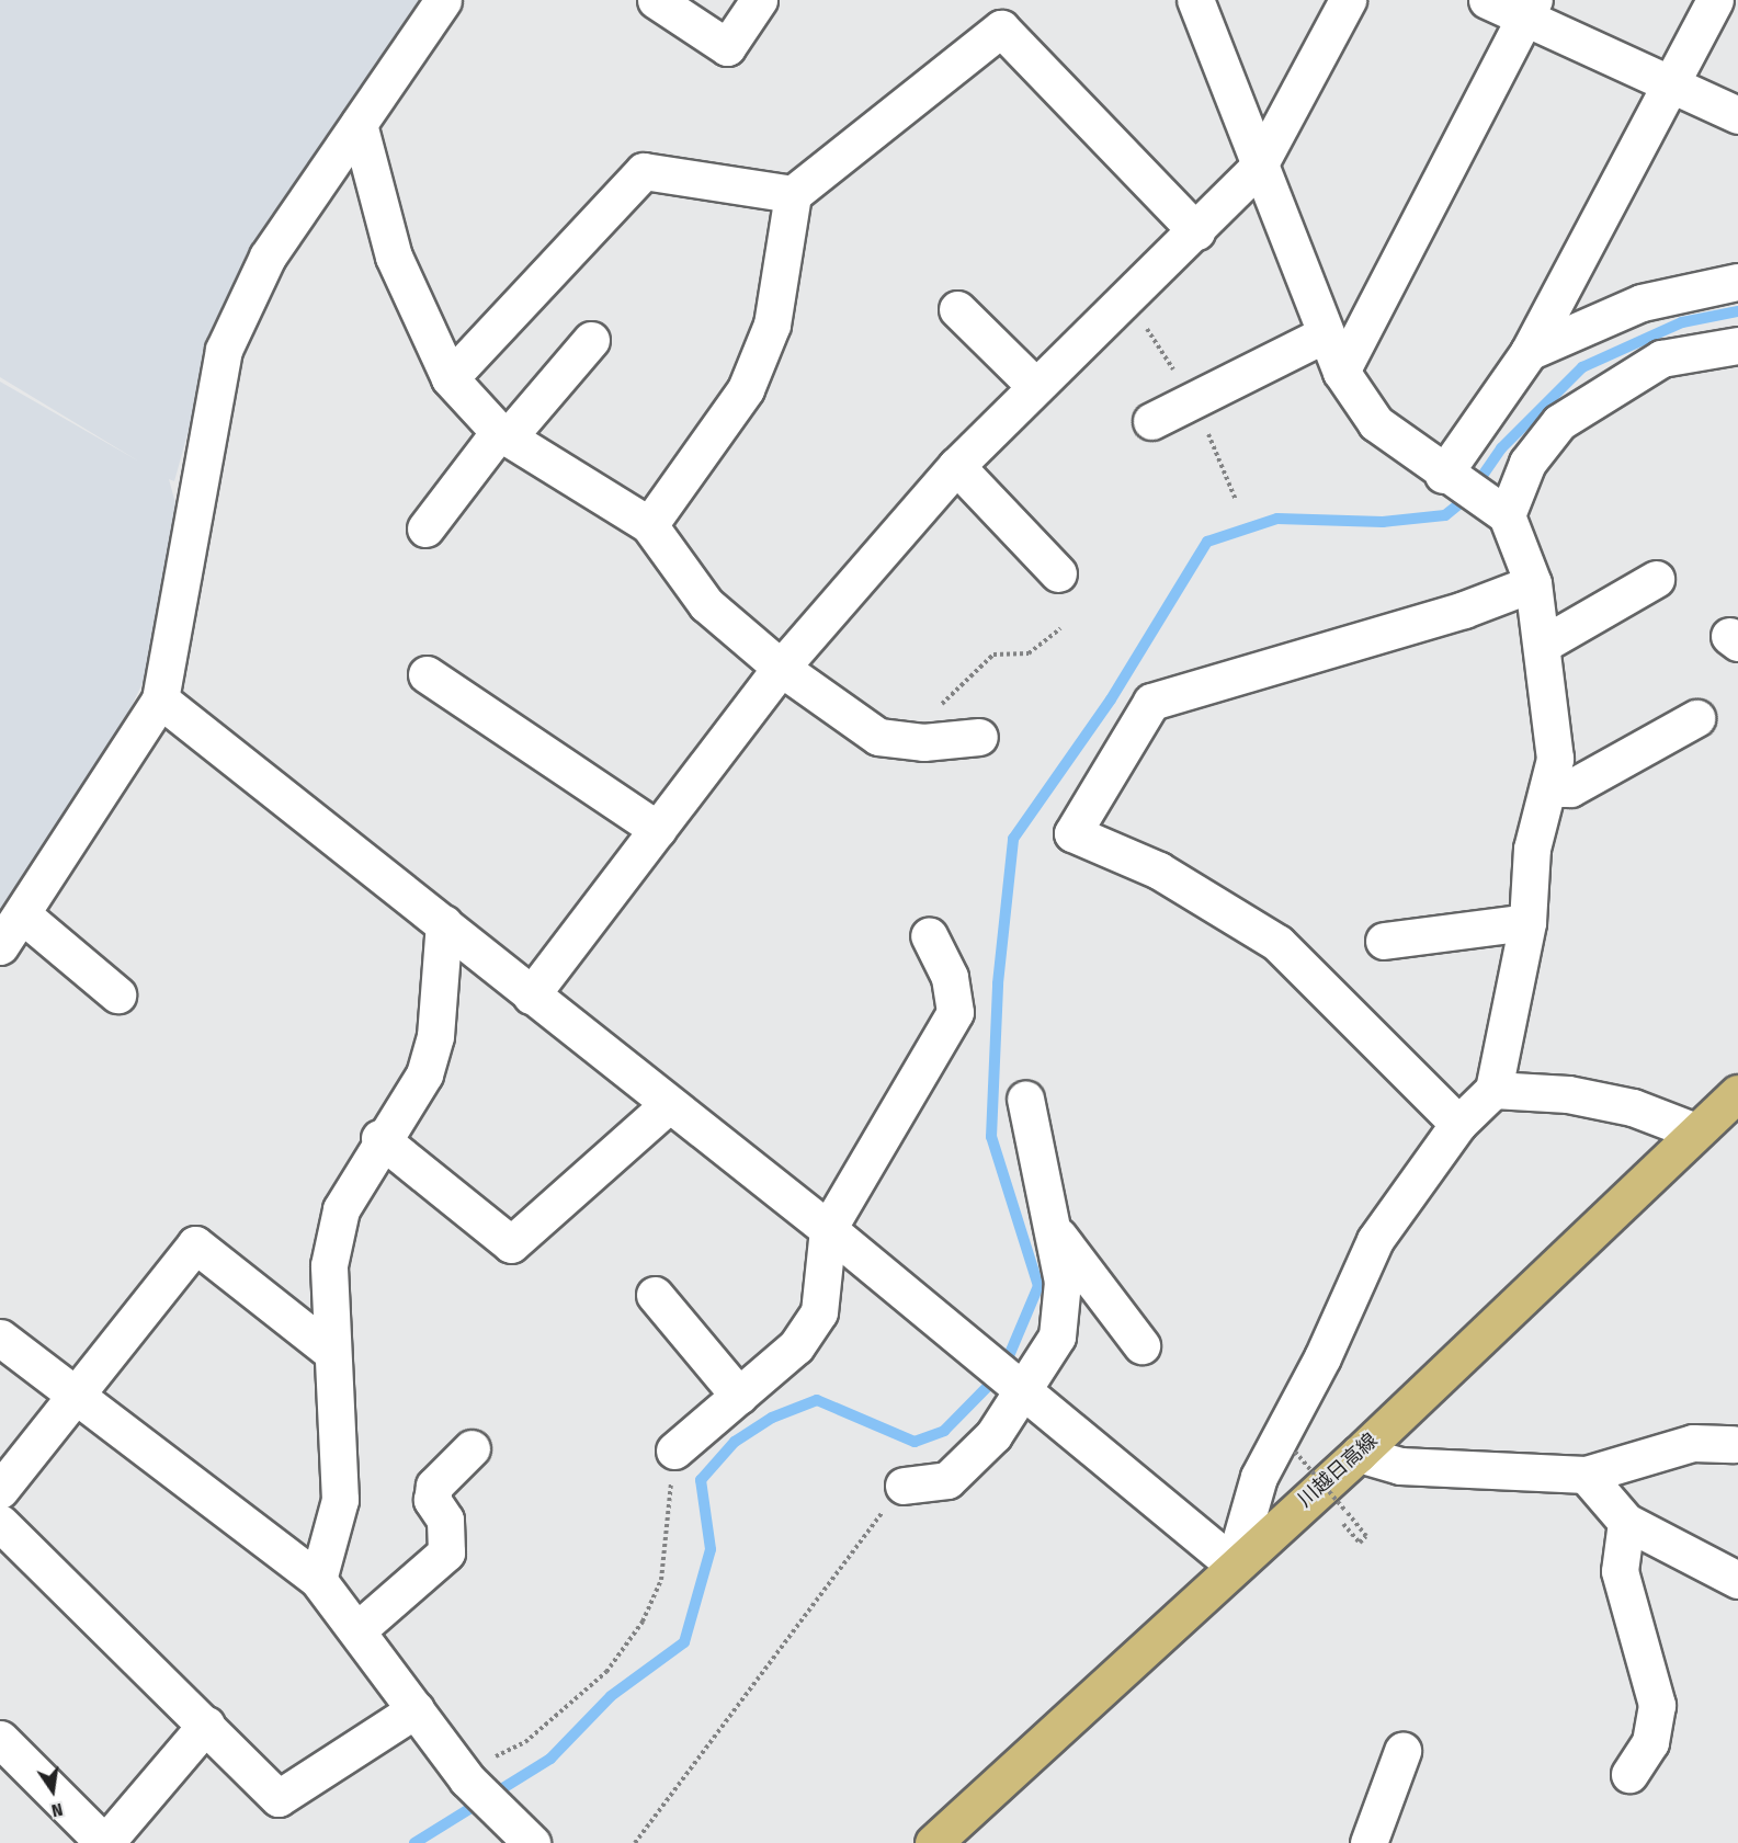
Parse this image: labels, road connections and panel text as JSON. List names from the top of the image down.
{
  "streets": {
    "main road": ["川越日高線"]
  },
  "north": "bottom"
}
